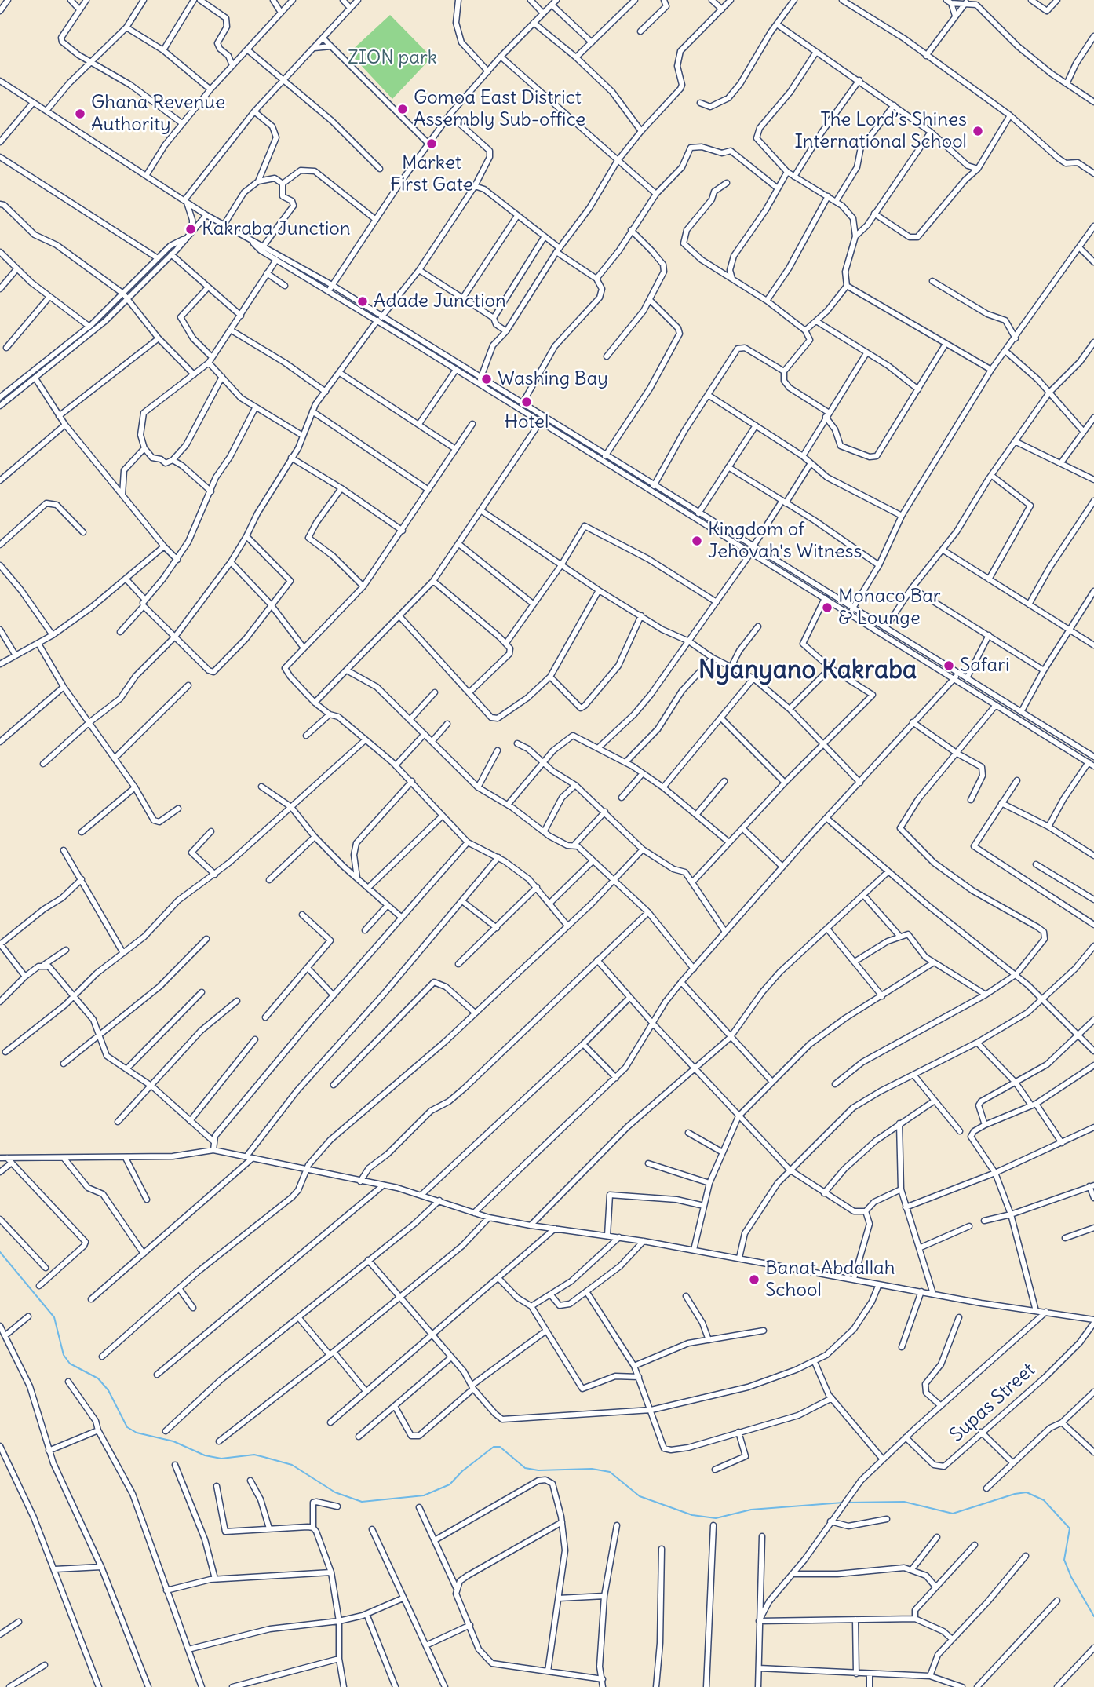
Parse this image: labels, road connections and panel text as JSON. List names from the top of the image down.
{
  "streets": {
    "street": ["Supas Street"]
  },
  "districts": ["Nyanyano Kakraba"],
  "parks": ["ZION park"],
  "places": [
    "Gomoa East District Assembly Sub-office",
    "Ghana Revenue Authority",
    "The Lord’s Shines International School",
    "Market First Gate",
    "Kakraba Junction",
    "Adade Junction",
    "Washing Bay",
    "Hotel",
    "Kingdom of Jehovah's Witness",
    "Monaco Bar & Lounge",
    "Safari",
    "Banat Abdallah School"
  ]
}
